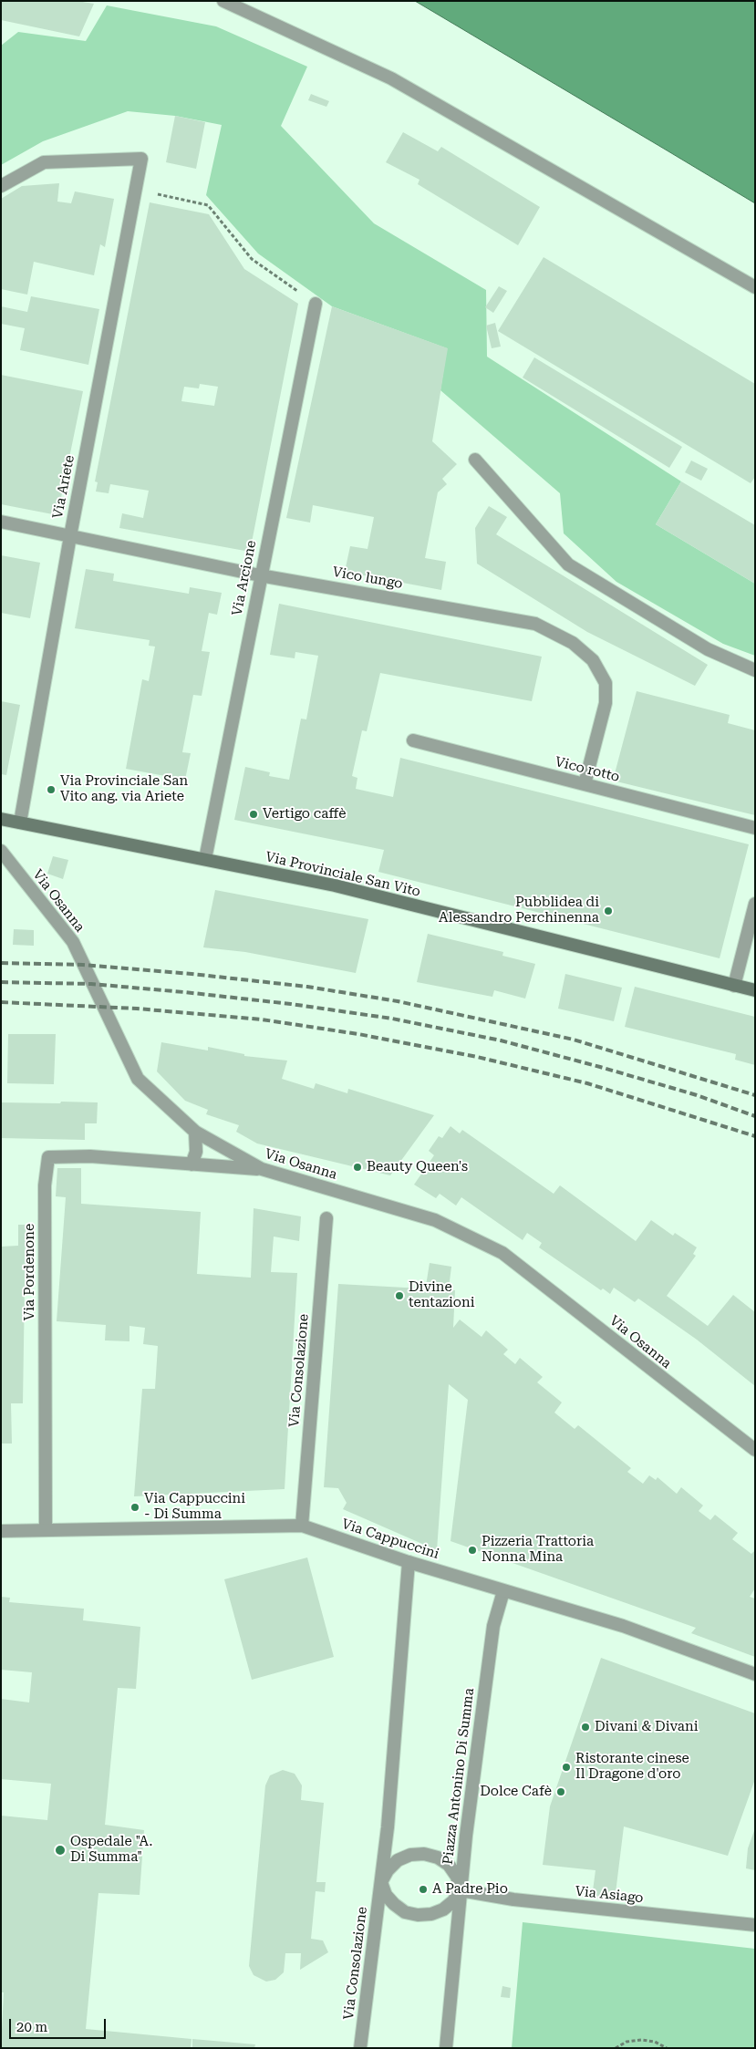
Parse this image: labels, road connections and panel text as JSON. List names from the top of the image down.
{
  "streets": {
    "main road": ["Via Provinciale San Vito"],
    "street": [
      "Via Ariete",
      "Via Arcione",
      "Vico lungo",
      "Vico rotto",
      "Via Osanna",
      "Via Pordenone",
      "Via Consolazione",
      "Via Cappuccini",
      "Piazza Antonino Di Summa",
      "Via Asiago"
    ]
  },
  "crossings": [
    ["Via Ariete", "Vico lungo"],
    ["Via Ariete", "Via Provinciale San Vito"],
    ["Via Arcione", "Vico lungo"],
    ["Via Arcione", "Via Provinciale San Vito"],
    ["Vico lungo", "Vico rotto"],
    ["Via Osanna", "Via Pordenone"],
    ["Via Pordenone", "Via Cappuccini"],
    ["Via Consolazione", "Via Cappuccini"],
    ["Via Consolazione", "Piazza Antonino Di Summa"],
    ["Via Consolazione", "Via Asiago"],
    ["Via Cappuccini", "Piazza Antonino Di Summa"],
    ["Piazza Antonino Di Summa", "Via Asiago"]
  ],
  "places": [
    "Via Provinciale San Vito ang. via Ariete",
    "Vertigo caffè",
    "Pubblidea di Alessandro Perchinenna",
    "Beauty Queen's",
    "Divine tentazioni",
    "Via Cappuccini - Di Summa",
    "Pizzeria Trattoria Nonna Mina",
    "Divani & Divani",
    "Ristorante cinese Il Dragone d'oro",
    "Dolce Cafè",
    "Ospedale \"A. Di Summa\"",
    "A Padre Pio"
  ],
  "scale_bar": "20 m"
}
